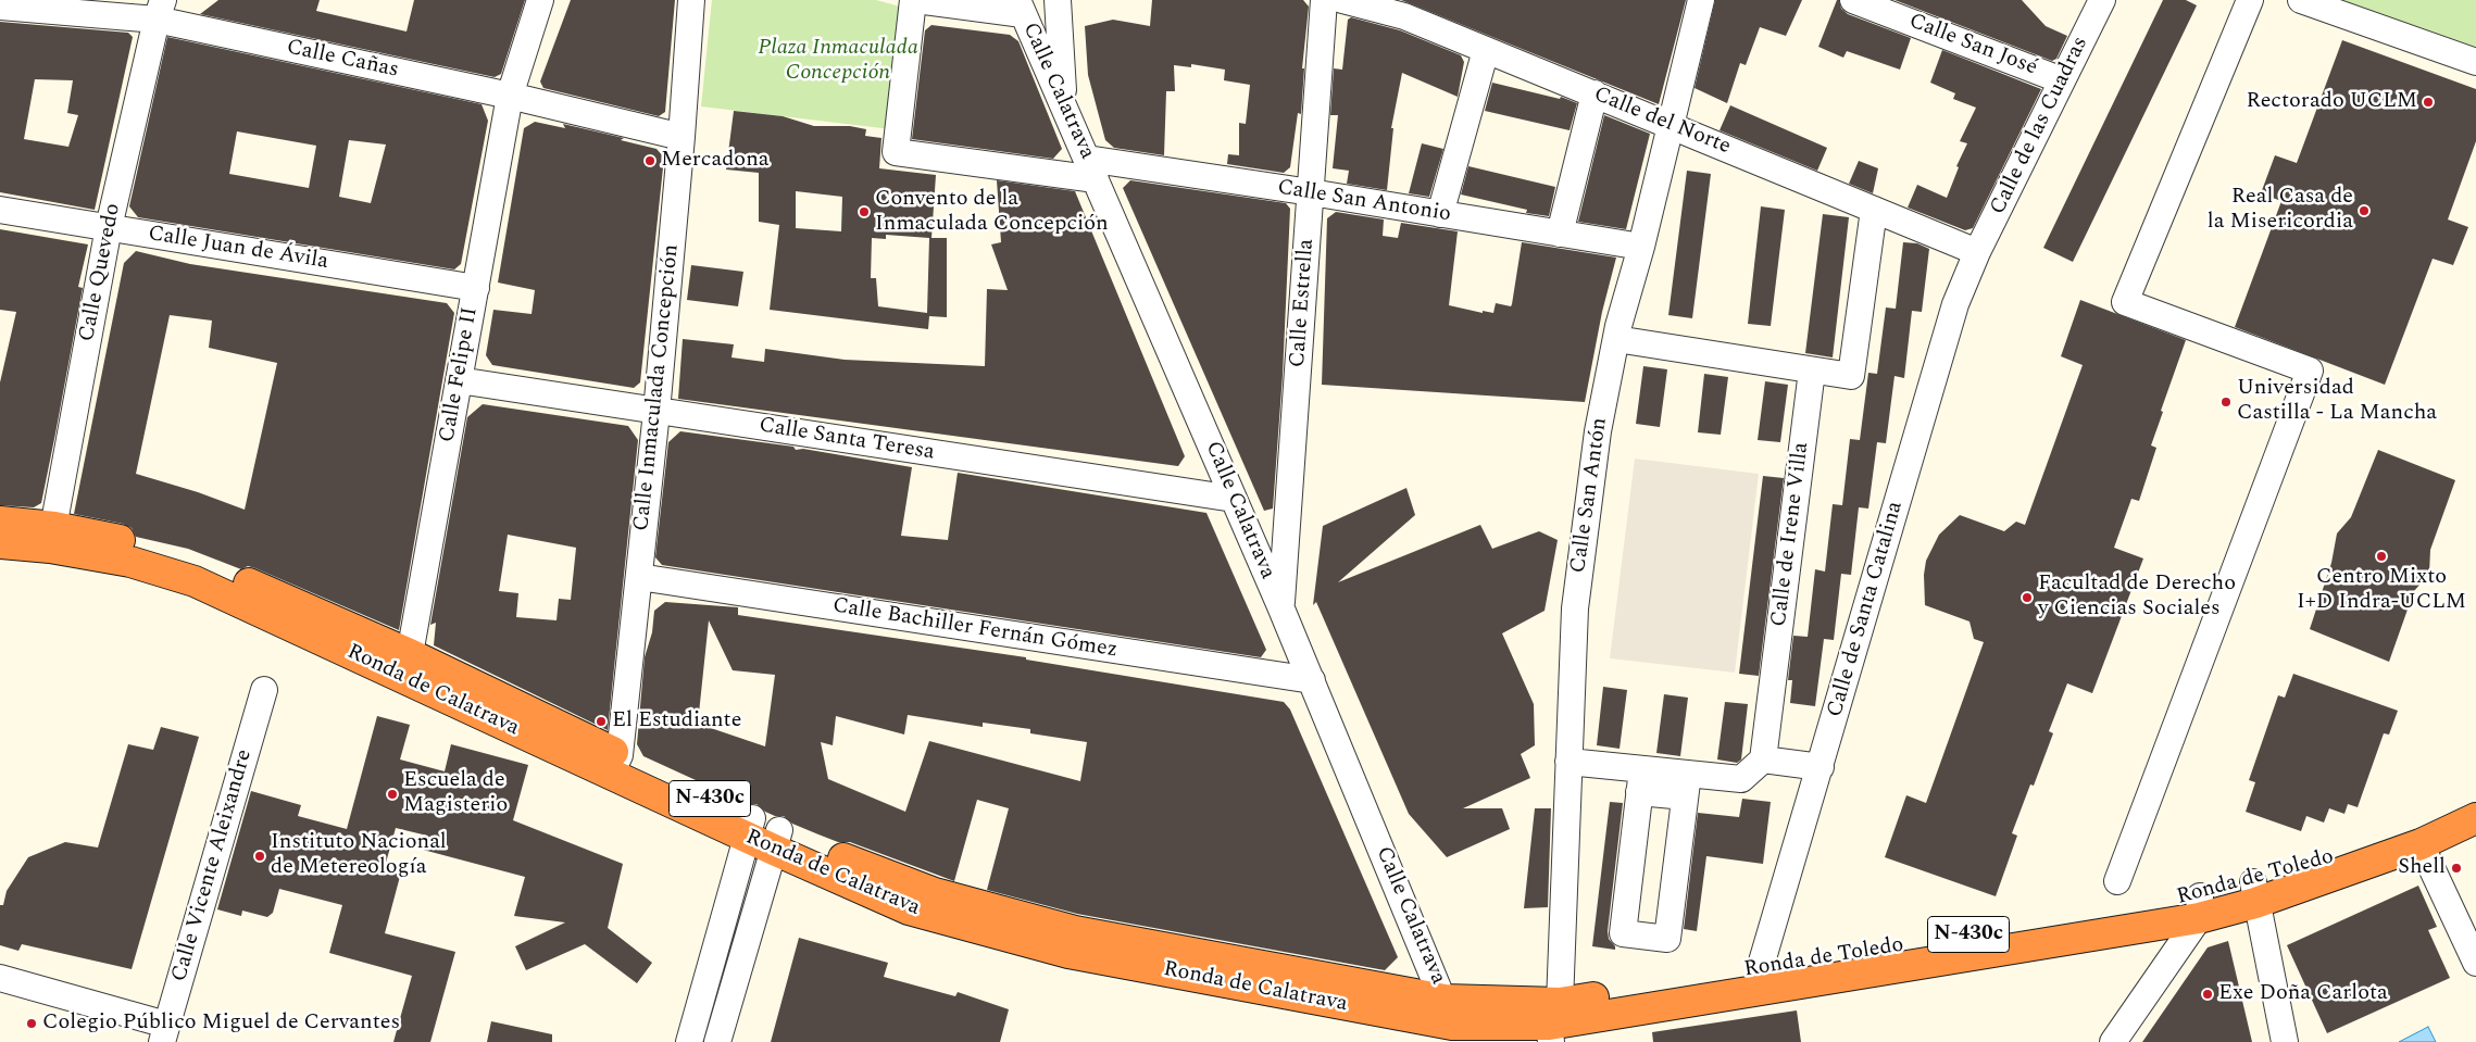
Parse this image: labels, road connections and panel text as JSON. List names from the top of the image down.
{
  "streets": {
    "highway": ["Ronda de Calatrava", "N-430c", "Ronda de Toledo"],
    "street": [
      "Calle San José",
      "Calle Cañas",
      "Calle Calatrava",
      "Calle del Norte",
      "Calle de las Cuadras",
      "Calle San Antonio",
      "Calle Juan de Ávila",
      "Calle Quevedo",
      "Calle Estrella",
      "Calle Felipe II",
      "Calle Inmaculada Concepción",
      "Calle Santa Teresa",
      "Calle San Antón",
      "Calle de Irene Villa",
      "Calle de Santa Catalina",
      "Calle Bachiller Fernán Gómez",
      "Calle Vicente Aleixandre"
    ]
  },
  "crossings": [
    ["Calle San José", "Calle de las Cuadras"],
    ["Calle Cañas", "Calle Quevedo"],
    ["Calle Cañas", "Calle Felipe II"],
    ["Calle Cañas", "Calle Inmaculada Concepción"],
    ["Calle Calatrava", "Calle San Antonio"],
    ["Calle Calatrava", "Calle Estrella"],
    ["Calle Calatrava", "Calle Santa Teresa"],
    ["Calle Calatrava", "Calle Bachiller Fernán Gómez"],
    ["Calle Calatrava", "Ronda de Calatrava"],
    ["Calle Calatrava", "Ronda de Toledo"],
    ["Calle del Norte", "Calle de las Cuadras"],
    ["Calle del Norte", "Calle San Antón"],
    ["Calle del Norte", "Calle de Santa Catalina"],
    ["Calle de las Cuadras", "Calle de Santa Catalina"],
    ["Calle San Antonio", "Calle Estrella"],
    ["Calle San Antonio", "Calle San Antón"],
    ["Calle Juan de Ávila", "Calle Quevedo"],
    ["Calle Juan de Ávila", "Calle Felipe II"],
    ["Calle Quevedo", "Ronda de Calatrava"],
    ["Calle Felipe II", "Calle Santa Teresa"],
    ["Calle Felipe II", "Ronda de Calatrava"],
    ["Calle Inmaculada Concepción", "Calle Santa Teresa"],
    ["Calle Inmaculada Concepción", "Calle Bachiller Fernán Gómez"],
    ["Calle Inmaculada Concepción", "Ronda de Calatrava"],
    ["Calle San Antón", "Ronda de Toledo"],
    ["Calle de Santa Catalina", "Ronda de Toledo"],
    ["Ronda de Calatrava", "Ronda de Toledo"]
  ],
  "parks": ["Plaza Inmaculada Concepción"],
  "places": [
    "Rectorado UCLM",
    "Mercadona",
    "Real Casa de la Misericordia",
    "Convento de la Inmaculada Concepción",
    "Universidad Castilla - La Mancha",
    "Centro Mixto I+D Indra-UCLM",
    "Facultad de Derecho y Ciencias Sociales",
    "El Estudiante",
    "Escuela de Magisterio",
    "Instituto Nacional de Metereología",
    "Shell",
    "Exe Doña Carlota",
    "Colegio Público Miguel de Cervantes"
  ]
}
